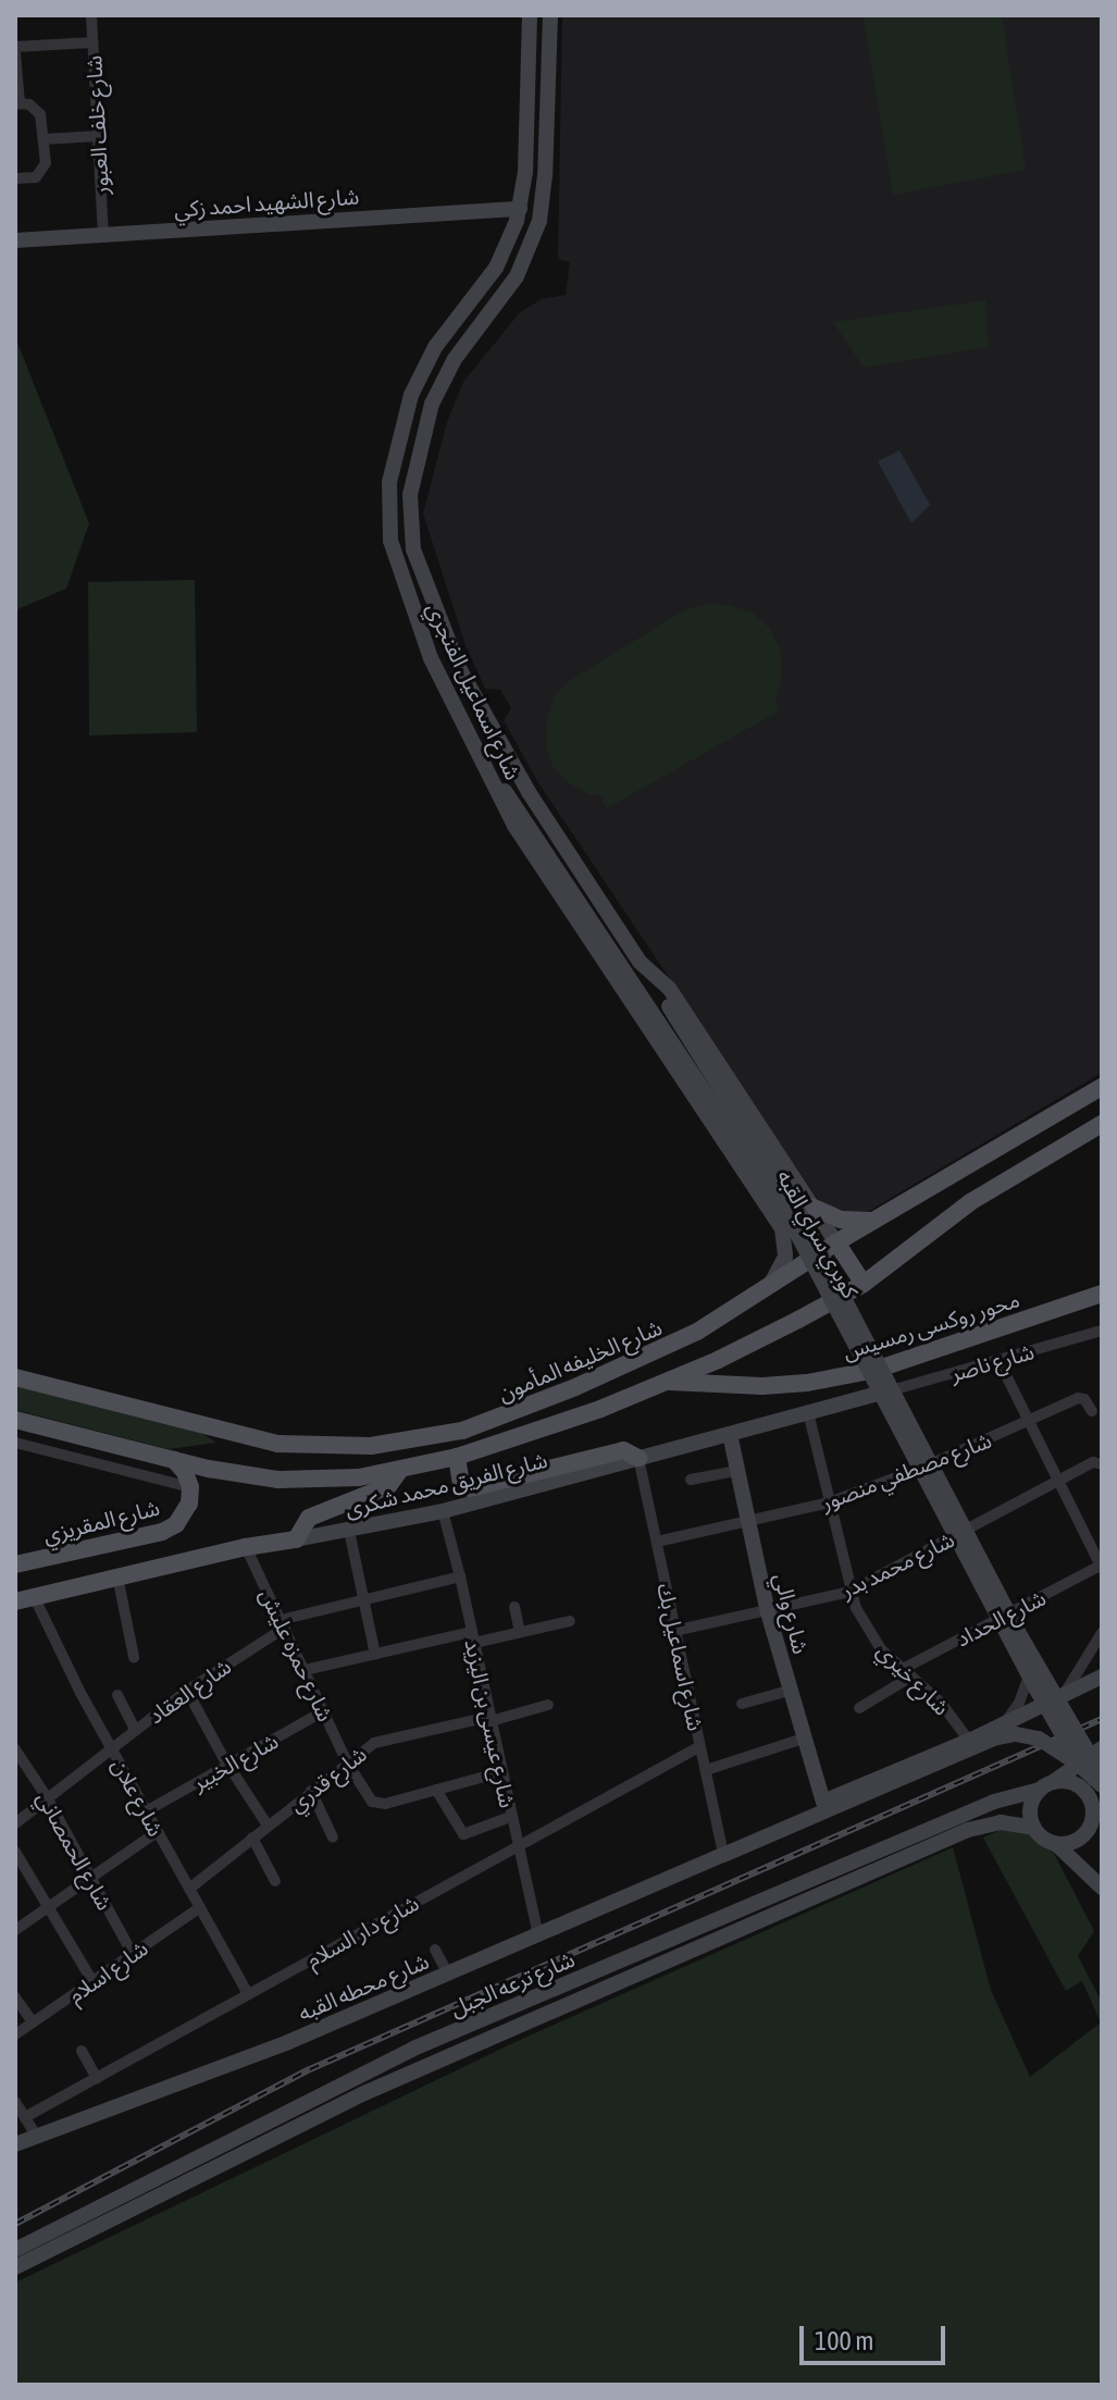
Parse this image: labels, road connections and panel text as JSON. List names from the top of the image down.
{
  "streets": {
    "main road": [
      "شارع الشهيد احمد زكي",
      "شارع اسماعيل الفنجري",
      "كوبري سراي القبه",
      "محور روكسى رمسيس",
      "شارع الخليفه المأمون",
      "شارع الفريق محمد شكرى",
      "شارع المقريزي",
      "شارع والي",
      "شارع ترعه الجبل",
      "شارع محطه القبه"
    ],
    "street": [
      "شارع خلف العبور",
      "شارع ناصر",
      "شارع مصطفي منصور",
      "شارع محمد بدر",
      "شارع الحداد",
      "شارع حمزه عليش",
      "شارع اسماعيل بك",
      "شارع خيري",
      "شارع العقاد",
      "شارع عيسى بن اليزيد",
      "شارع الخبير",
      "شارع قدري",
      "شارع علان",
      "شارع الحمصاني",
      "شارع دار السلام",
      "شارع اسلام"
    ]
  },
  "crossings": [
    ["شارع خلف العبور", "شارع الشهيد احمد زكي"],
    ["شارع الشهيد احمد زكي", "شارع اسماعيل الفنجري"],
    ["شارع اسماعيل الفنجري", "كوبري سراي القبه"],
    ["شارع اسماعيل الفنجري", "شارع الخليفه المأمون"],
    ["كوبري سراي القبه", "شارع محطه القبه"],
    ["شارع ناصر", "شارع الفريق محمد شكرى"],
    ["شارع مصطفي منصور", "شارع والي"],
    ["شارع مصطفي منصور", "شارع اسماعيل بك"],
    ["شارع مصطفي منصور", "شارع خيري"],
    ["شارع الفريق محمد شكرى", "شارع والي"],
    ["شارع الفريق محمد شكرى", "شارع حمزه عليش"],
    ["شارع الفريق محمد شكرى", "شارع اسماعيل بك"],
    ["شارع الفريق محمد شكرى", "شارع خيري"],
    ["شارع الفريق محمد شكرى", "شارع عيسى بن اليزيد"],
    ["شارع الفريق محمد شكرى", "شارع علان"],
    ["شارع محمد بدر", "شارع والي"],
    ["شارع محمد بدر", "شارع اسماعيل بك"],
    ["شارع محمد بدر", "شارع خيري"],
    ["شارع والي", "شارع خيري"],
    ["شارع الحداد", "شارع خيري"],
    ["شارع حمزه عليش", "شارع العقاد"],
    ["شارع حمزه عليش", "شارع الخبير"],
    ["شارع حمزه عليش", "شارع قدري"],
    ["شارع اسماعيل بك", "شارع دار السلام"],
    ["شارع اسماعيل بك", "شارع محطه القبه"],
    ["شارع العقاد", "شارع عيسى بن اليزيد"],
    ["شارع العقاد", "شارع علان"],
    ["شارع العقاد", "شارع الحمصاني"],
    ["شارع عيسى بن اليزيد", "شارع قدري"],
    ["شارع عيسى بن اليزيد", "شارع دار السلام"],
    ["شارع عيسى بن اليزيد", "شارع محطه القبه"],
    ["شارع الخبير", "شارع علان"],
    ["شارع قدري", "شارع علان"],
    ["شارع علان", "شارع دار السلام"],
    ["شارع علان", "شارع اسلام"],
    ["شارع الحمصاني", "شارع اسلام"]
  ],
  "scale_bar": "100 m"
}
